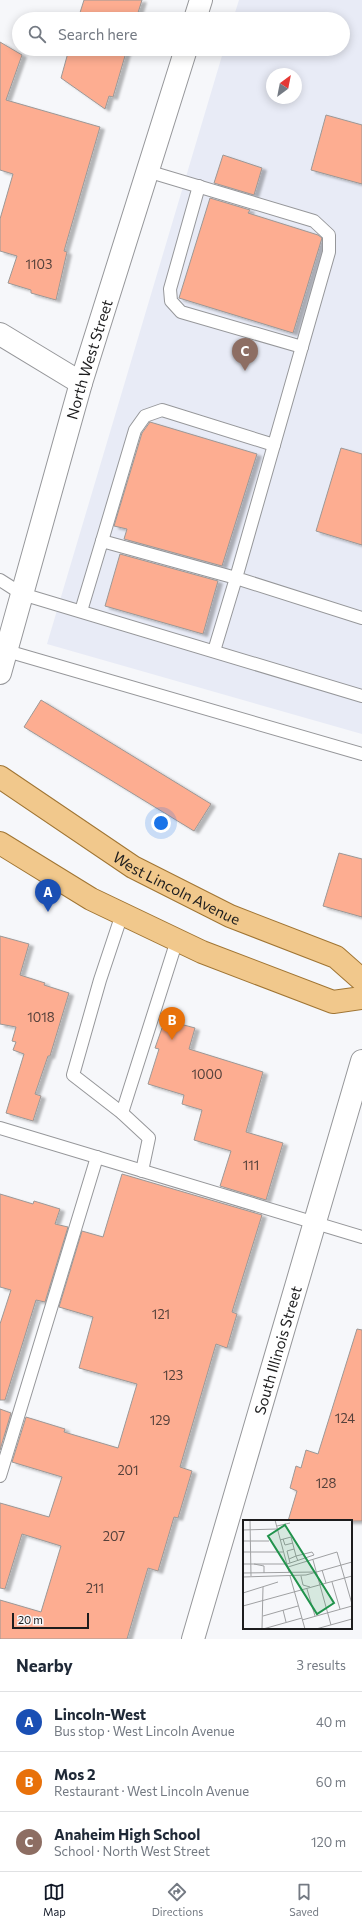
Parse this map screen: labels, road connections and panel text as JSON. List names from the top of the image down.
{
  "streets": {
    "main road": ["West Lincoln Avenue"],
    "street": ["North West Street", "South Illinois Street"]
  },
  "house_numbers": [
    "1103",
    "1018",
    "1000",
    "111",
    "121",
    "123",
    "124",
    "129",
    "201",
    "128",
    "207",
    "211"
  ],
  "scale_bar": "20 m",
  "north": "top right",
  "page": {
    "search": "Search here",
    "pins": ["C", "A", "B"],
    "scale": "20 m",
    "heading": ["Nearby", "3 results"],
    "list": [
      {
        "mark": "A",
        "name": "Lincoln-West",
        "note": "Bus stop · West Lincoln Avenue",
        "value": "40 m"
      },
      {
        "mark": "B",
        "name": "Mos 2",
        "note": "Restaurant · West Lincoln Avenue",
        "value": "60 m"
      },
      {
        "mark": "C",
        "name": "Anaheim High School",
        "note": "School · North West Street",
        "value": "120 m"
      }
    ],
    "nav": ["Map", "Directions", "Saved"]
  }
}
